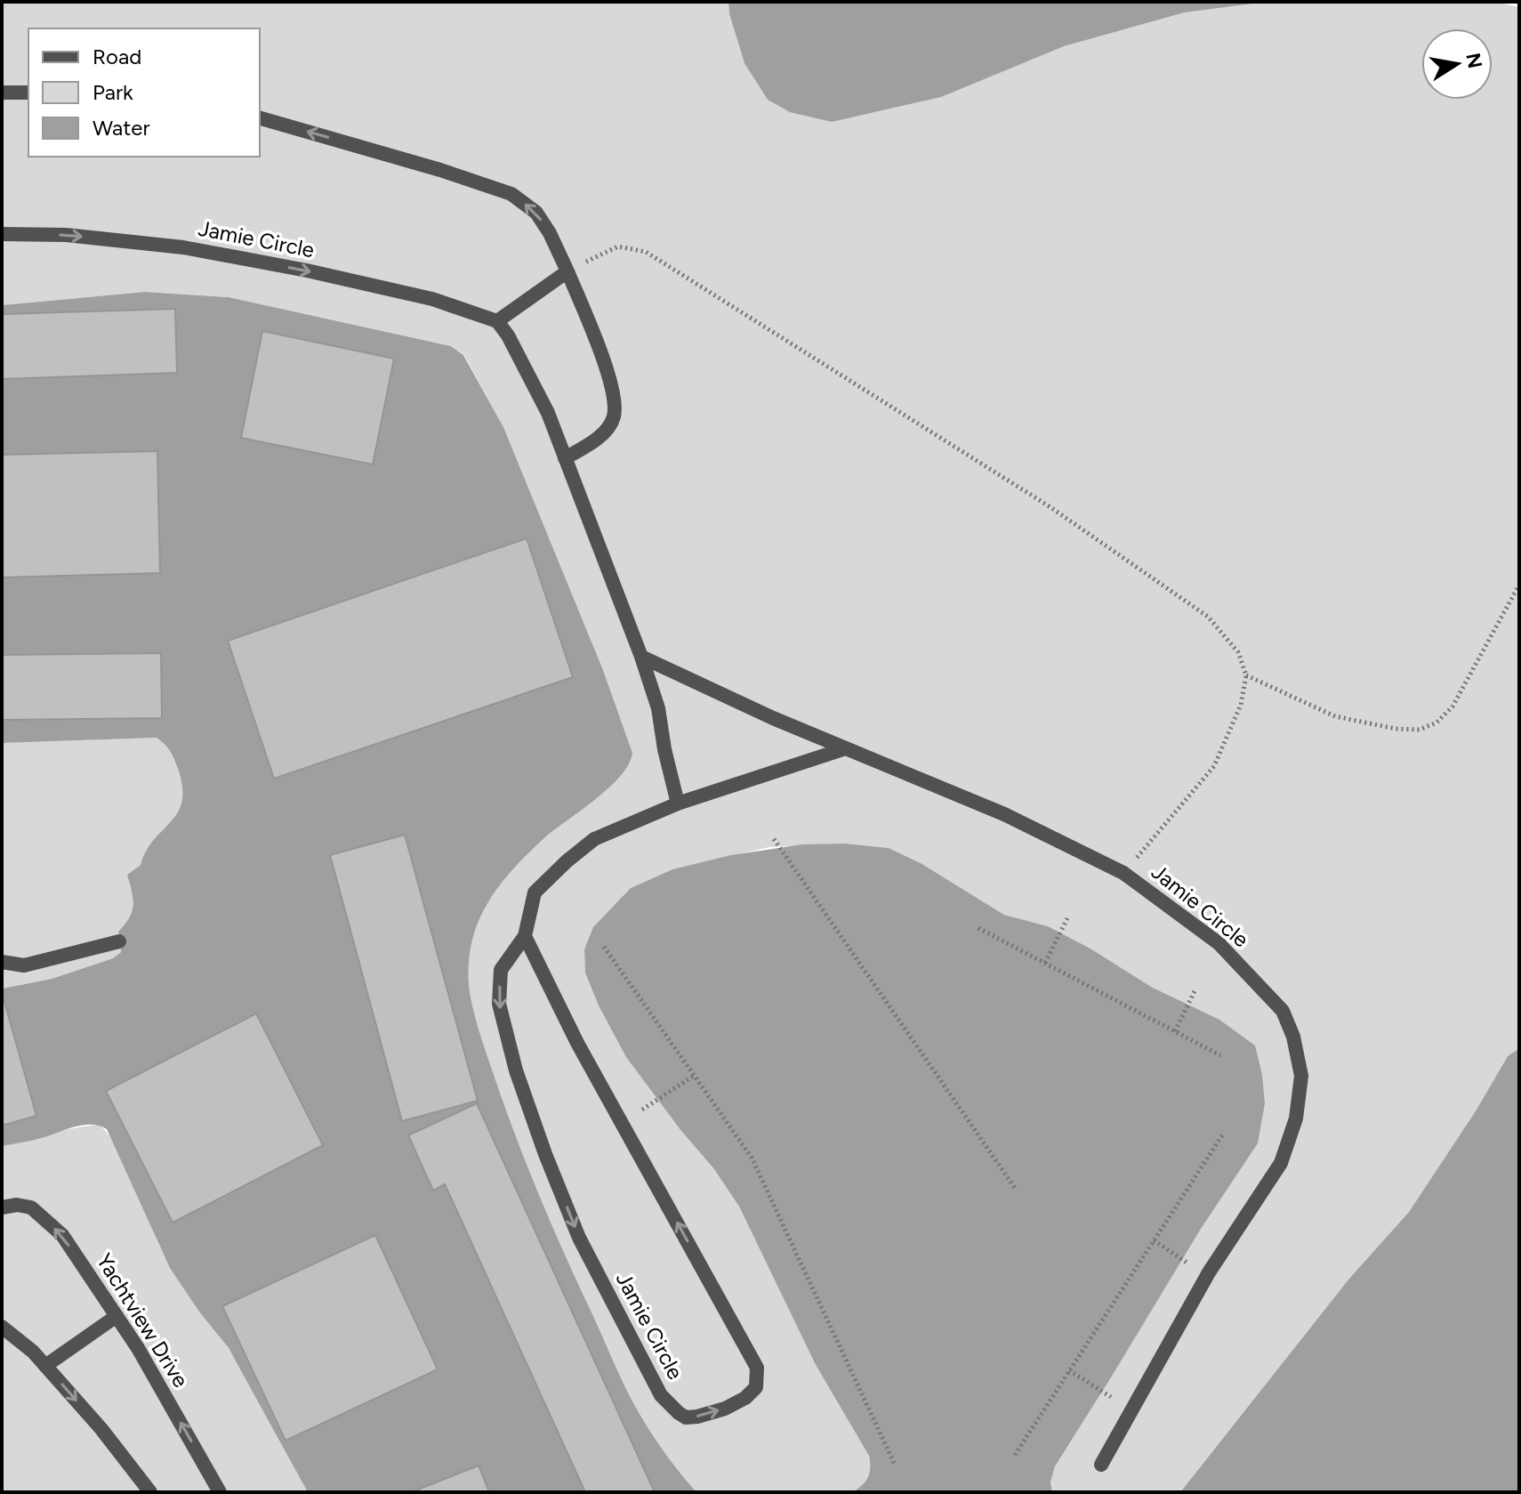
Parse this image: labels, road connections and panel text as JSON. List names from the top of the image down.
{
  "streets": {
    "street": ["Jamie Circle", "Yachtview Drive"]
  },
  "legend": ["Road", "Park", "Water"],
  "north": "right"
}
